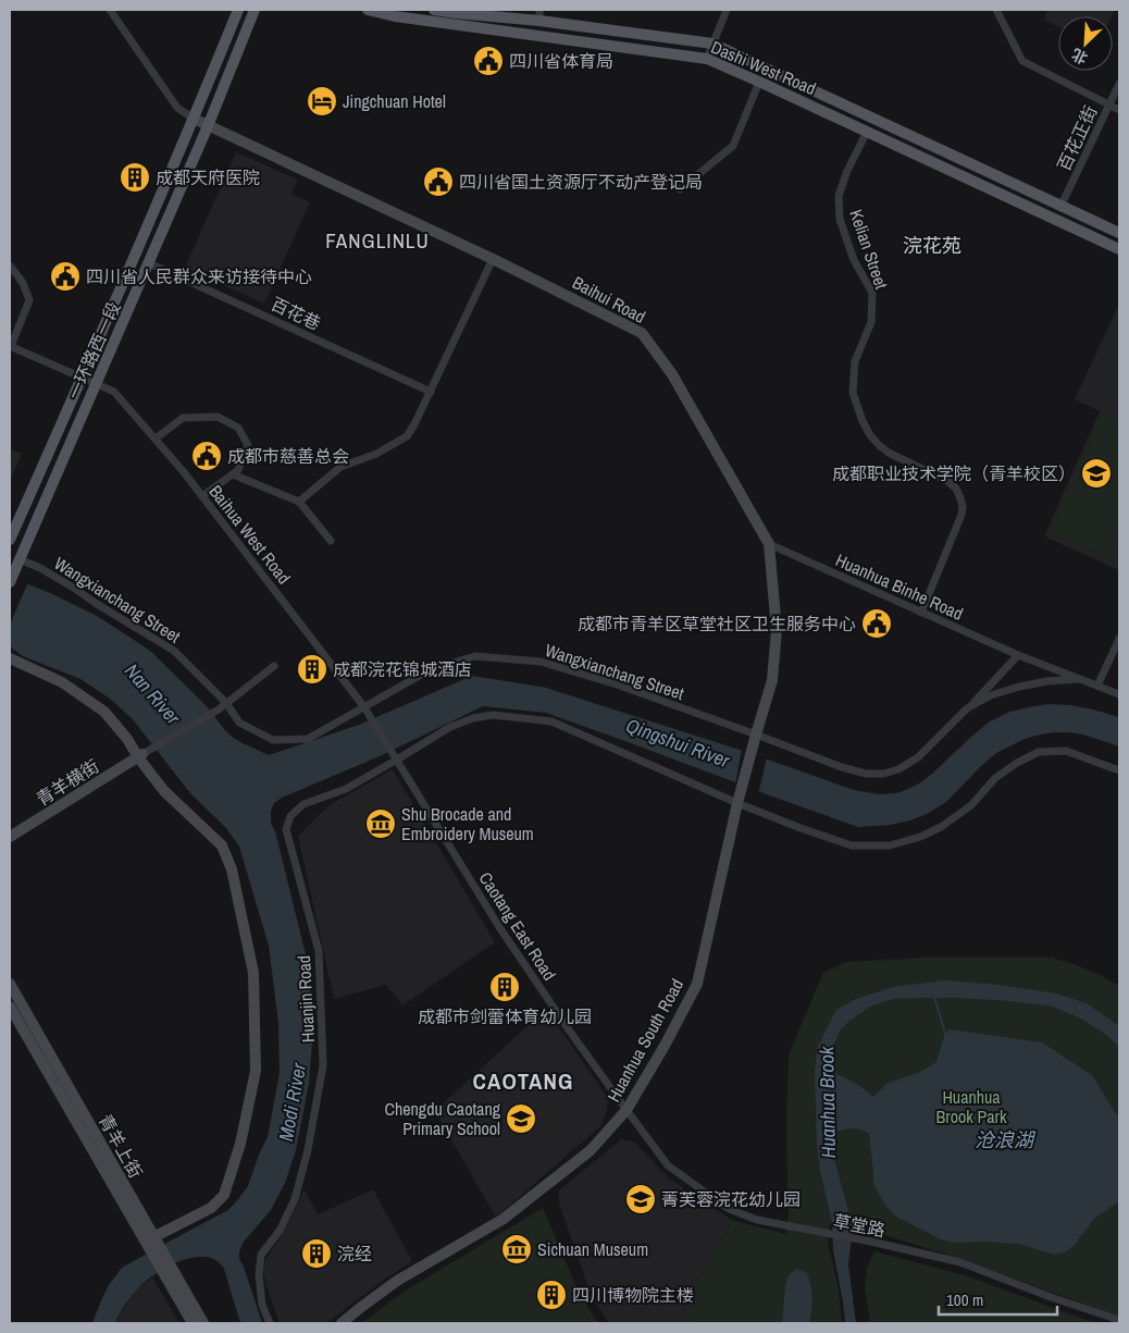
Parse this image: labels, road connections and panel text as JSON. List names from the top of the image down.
{
  "streets": {
    "main road": ["Dashi West Road", "一环路西一段"],
    "street": [
      "百花正街",
      "Kelian Street",
      "Baihui Road",
      "百花巷",
      "Baihua West Road",
      "Huanhua Binhe Road",
      "Wangxianchang Street",
      "青羊横街",
      "Caotang East Road",
      "Huanjin Road",
      "Huanhua South Road",
      "青羊上街",
      "草堂路"
    ]
  },
  "crossings": [
    ["Dashi West Road", "百花正街"],
    ["Dashi West Road", "Kelian Street"],
    ["Kelian Street", "Huanhua Binhe Road"],
    ["Baihui Road", "一环路西一段"],
    ["Baihui Road", "Huanhua Binhe Road"],
    ["Baihui Road", "Wangxianchang Street"],
    ["Baihui Road", "Huanhua South Road"],
    ["百花巷", "一环路西一段"],
    ["一环路西一段", "Baihua West Road"],
    ["一环路西一段", "Wangxianchang Street"],
    ["Baihua West Road", "Wangxianchang Street"],
    ["Baihua West Road", "Caotang East Road"],
    ["Huanhua Binhe Road", "Wangxianchang Street"],
    ["Huanhua Binhe Road", "Huanhua South Road"],
    ["Wangxianchang Street", "Huanhua South Road"],
    ["Caotang East Road", "Huanjin Road"],
    ["Caotang East Road", "Huanhua South Road"],
    ["Caotang East Road", "草堂路"],
    ["Huanjin Road", "Huanhua South Road"],
    ["Huanhua South Road", "草堂路"]
  ],
  "districts": ["FANGLINLU", "浣花苑", "CAOTANG"],
  "water": [
    "Nan River",
    "Qingshui River",
    "Modi River",
    "Huanhua Brook",
    "沧浪湖"
  ],
  "parks": ["Huanhua Brook Park"],
  "places": {
    "public building": [
      "四川省体育局",
      "四川省国土资源厅不动产登记局",
      "四川省人民群众来访接待中心",
      "成都市慈善总会",
      "成都市青羊区草堂社区卫生服务中心"
    ],
    "hotel": ["Jingchuan Hotel"],
    "building": [
      "成都天府医院",
      "成都浣花锦城酒店",
      "成都市剑蕾体育幼儿园",
      "浣经",
      "四川博物院主楼"
    ],
    "school or university": ["成都职业技术学院（青羊校区）", "Chengdu Caotang Primary School", "菁芙蓉浣花幼儿园"],
    "museum": ["Shu Brocade and Embroidery Museum", "Sichuan Museum"]
  },
  "scale_bar": "100 m",
  "north": "bottom left"
}
